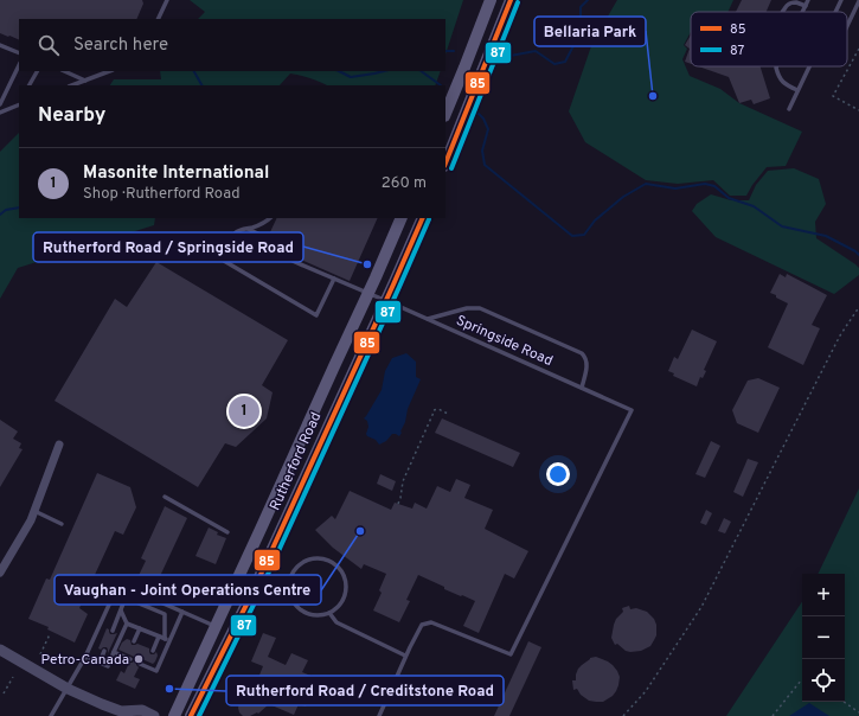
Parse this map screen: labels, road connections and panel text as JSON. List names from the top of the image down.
{
  "streets": {
    "main road": ["Rutherford Road"],
    "lane": ["Springside Road"]
  },
  "crossings": [
    ["Springside Road", "Rutherford Road"]
  ],
  "places": [
    "Bellaria Park",
    "Rutherford Road / Springside Road",
    "Vaughan - Joint Operations Centre",
    "Petro-Canada",
    "Rutherford Road / Creditstone Road"
  ],
  "lines": ["transit line 85", "transit line 87"],
  "legend": ["85", "87"],
  "page": {
    "search": "Search here",
    "heading": "Nearby",
    "list": [
      {
        "mark": "1",
        "name": "Masonite International",
        "note": "Shop · Rutherford Road",
        "value": "260 m"
      }
    ],
    "pins": "1",
    "map_buttons": ["+", "−"]
  }
}
